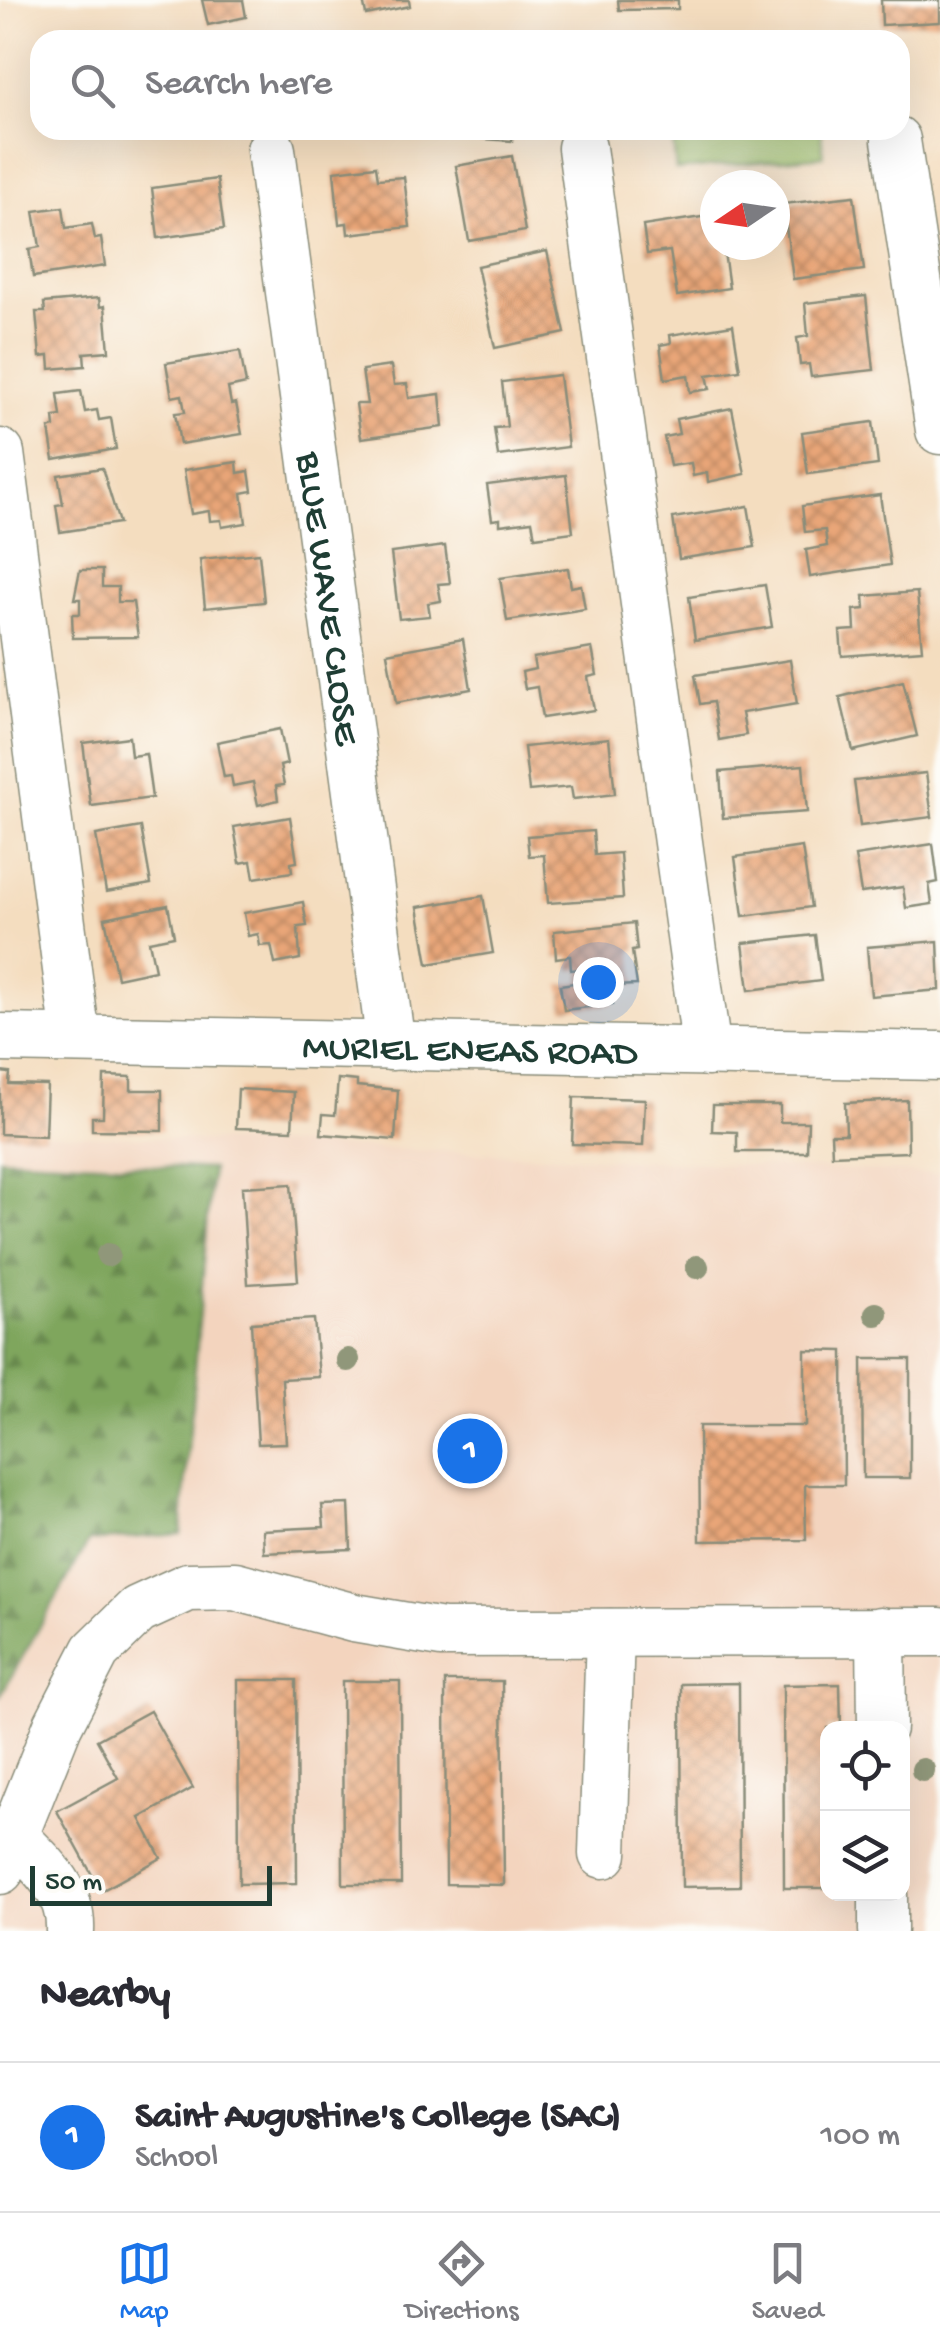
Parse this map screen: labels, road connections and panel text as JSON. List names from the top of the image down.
{
  "streets": {
    "street": ["BLUE WAVE CLOSE", "MURIEL ENEAS ROAD"]
  },
  "crossings": [
    ["BLUE WAVE CLOSE", "MURIEL ENEAS ROAD"]
  ],
  "scale_bar": "50 m",
  "north": "left",
  "page": {
    "search": "Search here",
    "pins": "1",
    "scale": "50 m",
    "heading": "Nearby",
    "list": [
      {
        "mark": "1",
        "name": "Saint Augustine's College (SAC)",
        "note": "School",
        "value": "100 m"
      }
    ],
    "nav": ["Map", "Directions", "Saved"]
  }
}
